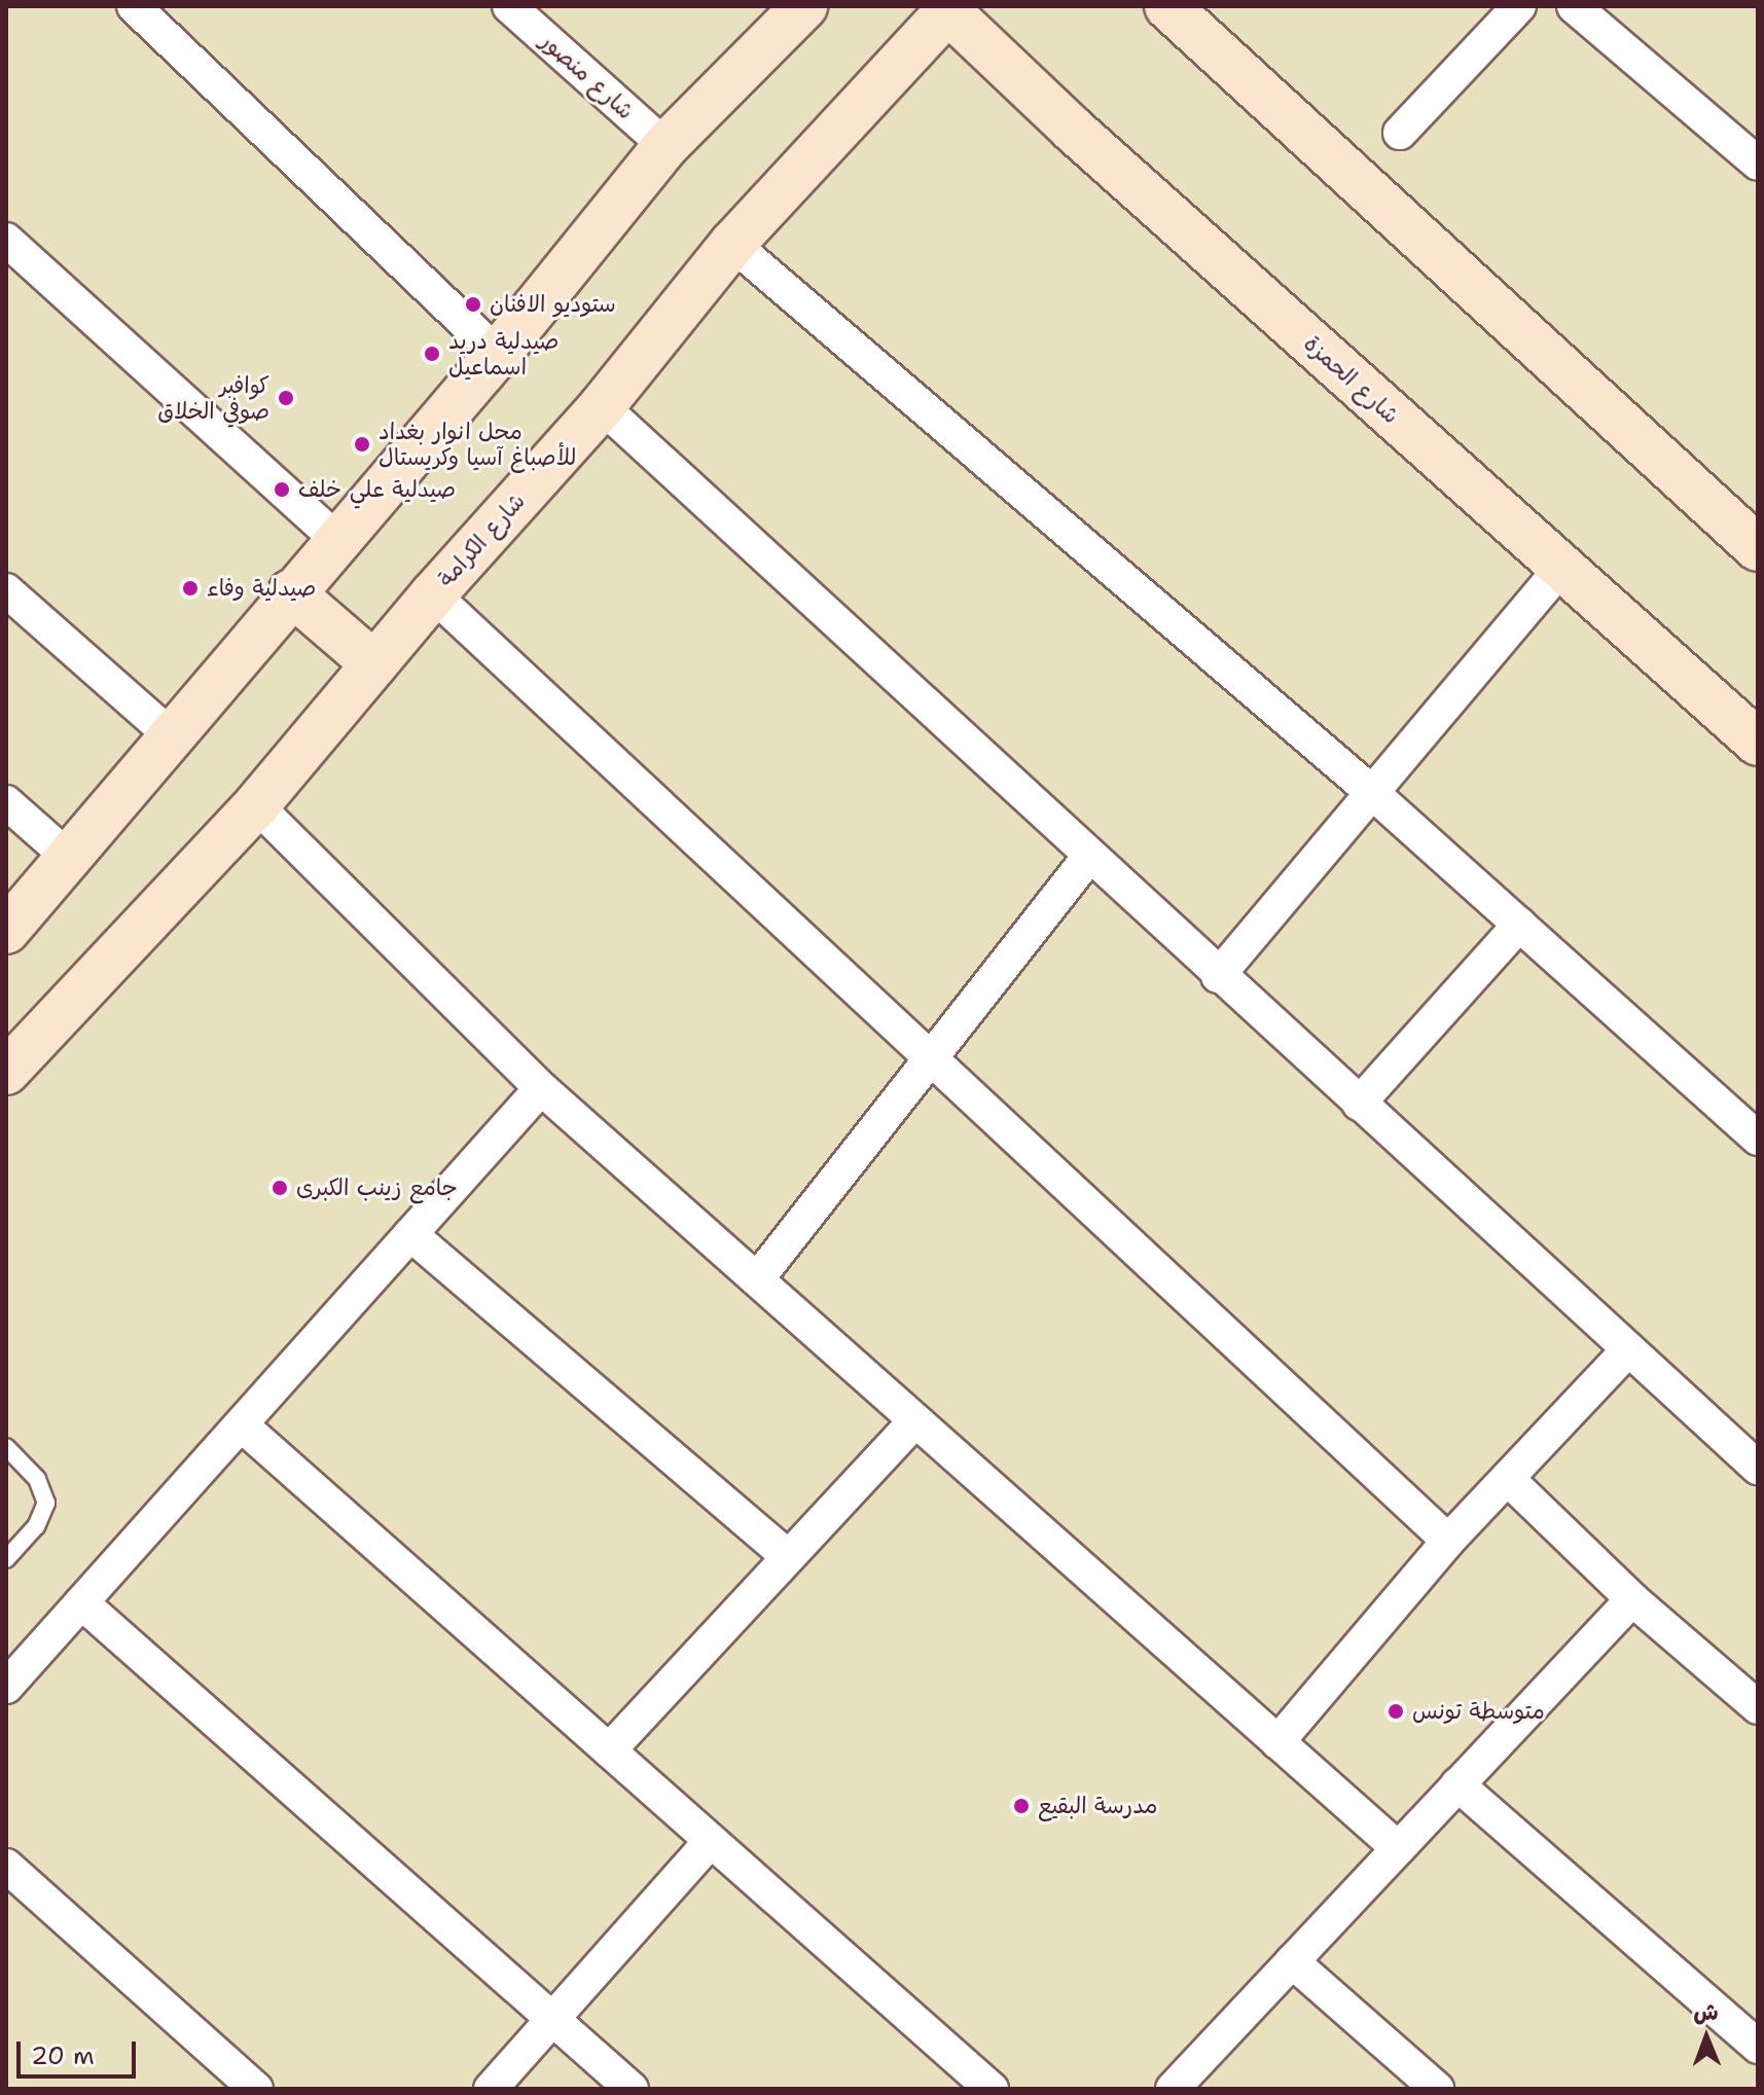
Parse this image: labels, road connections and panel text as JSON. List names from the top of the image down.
{
  "streets": {
    "street": ["شارع منصور", "شارع الحمزة", "شارع الكرامة"]
  },
  "crossings": [
    ["شارع الحمزة", "شارع الكرامة"]
  ],
  "places": [
    "ستوديو الافنان",
    "صيدلية دريد اسماعيل",
    "كوافير صوفي الخلاق",
    "محل انوار بغداد للأصباغ آسيا وكريستال",
    "صيدلية علي خلف",
    "صيدلية وفاء",
    "جامع زينب الكبرى",
    "متوسطة تونس",
    "مدرسة البقيع"
  ],
  "scale_bar": "20 m",
  "north": "top"
}
